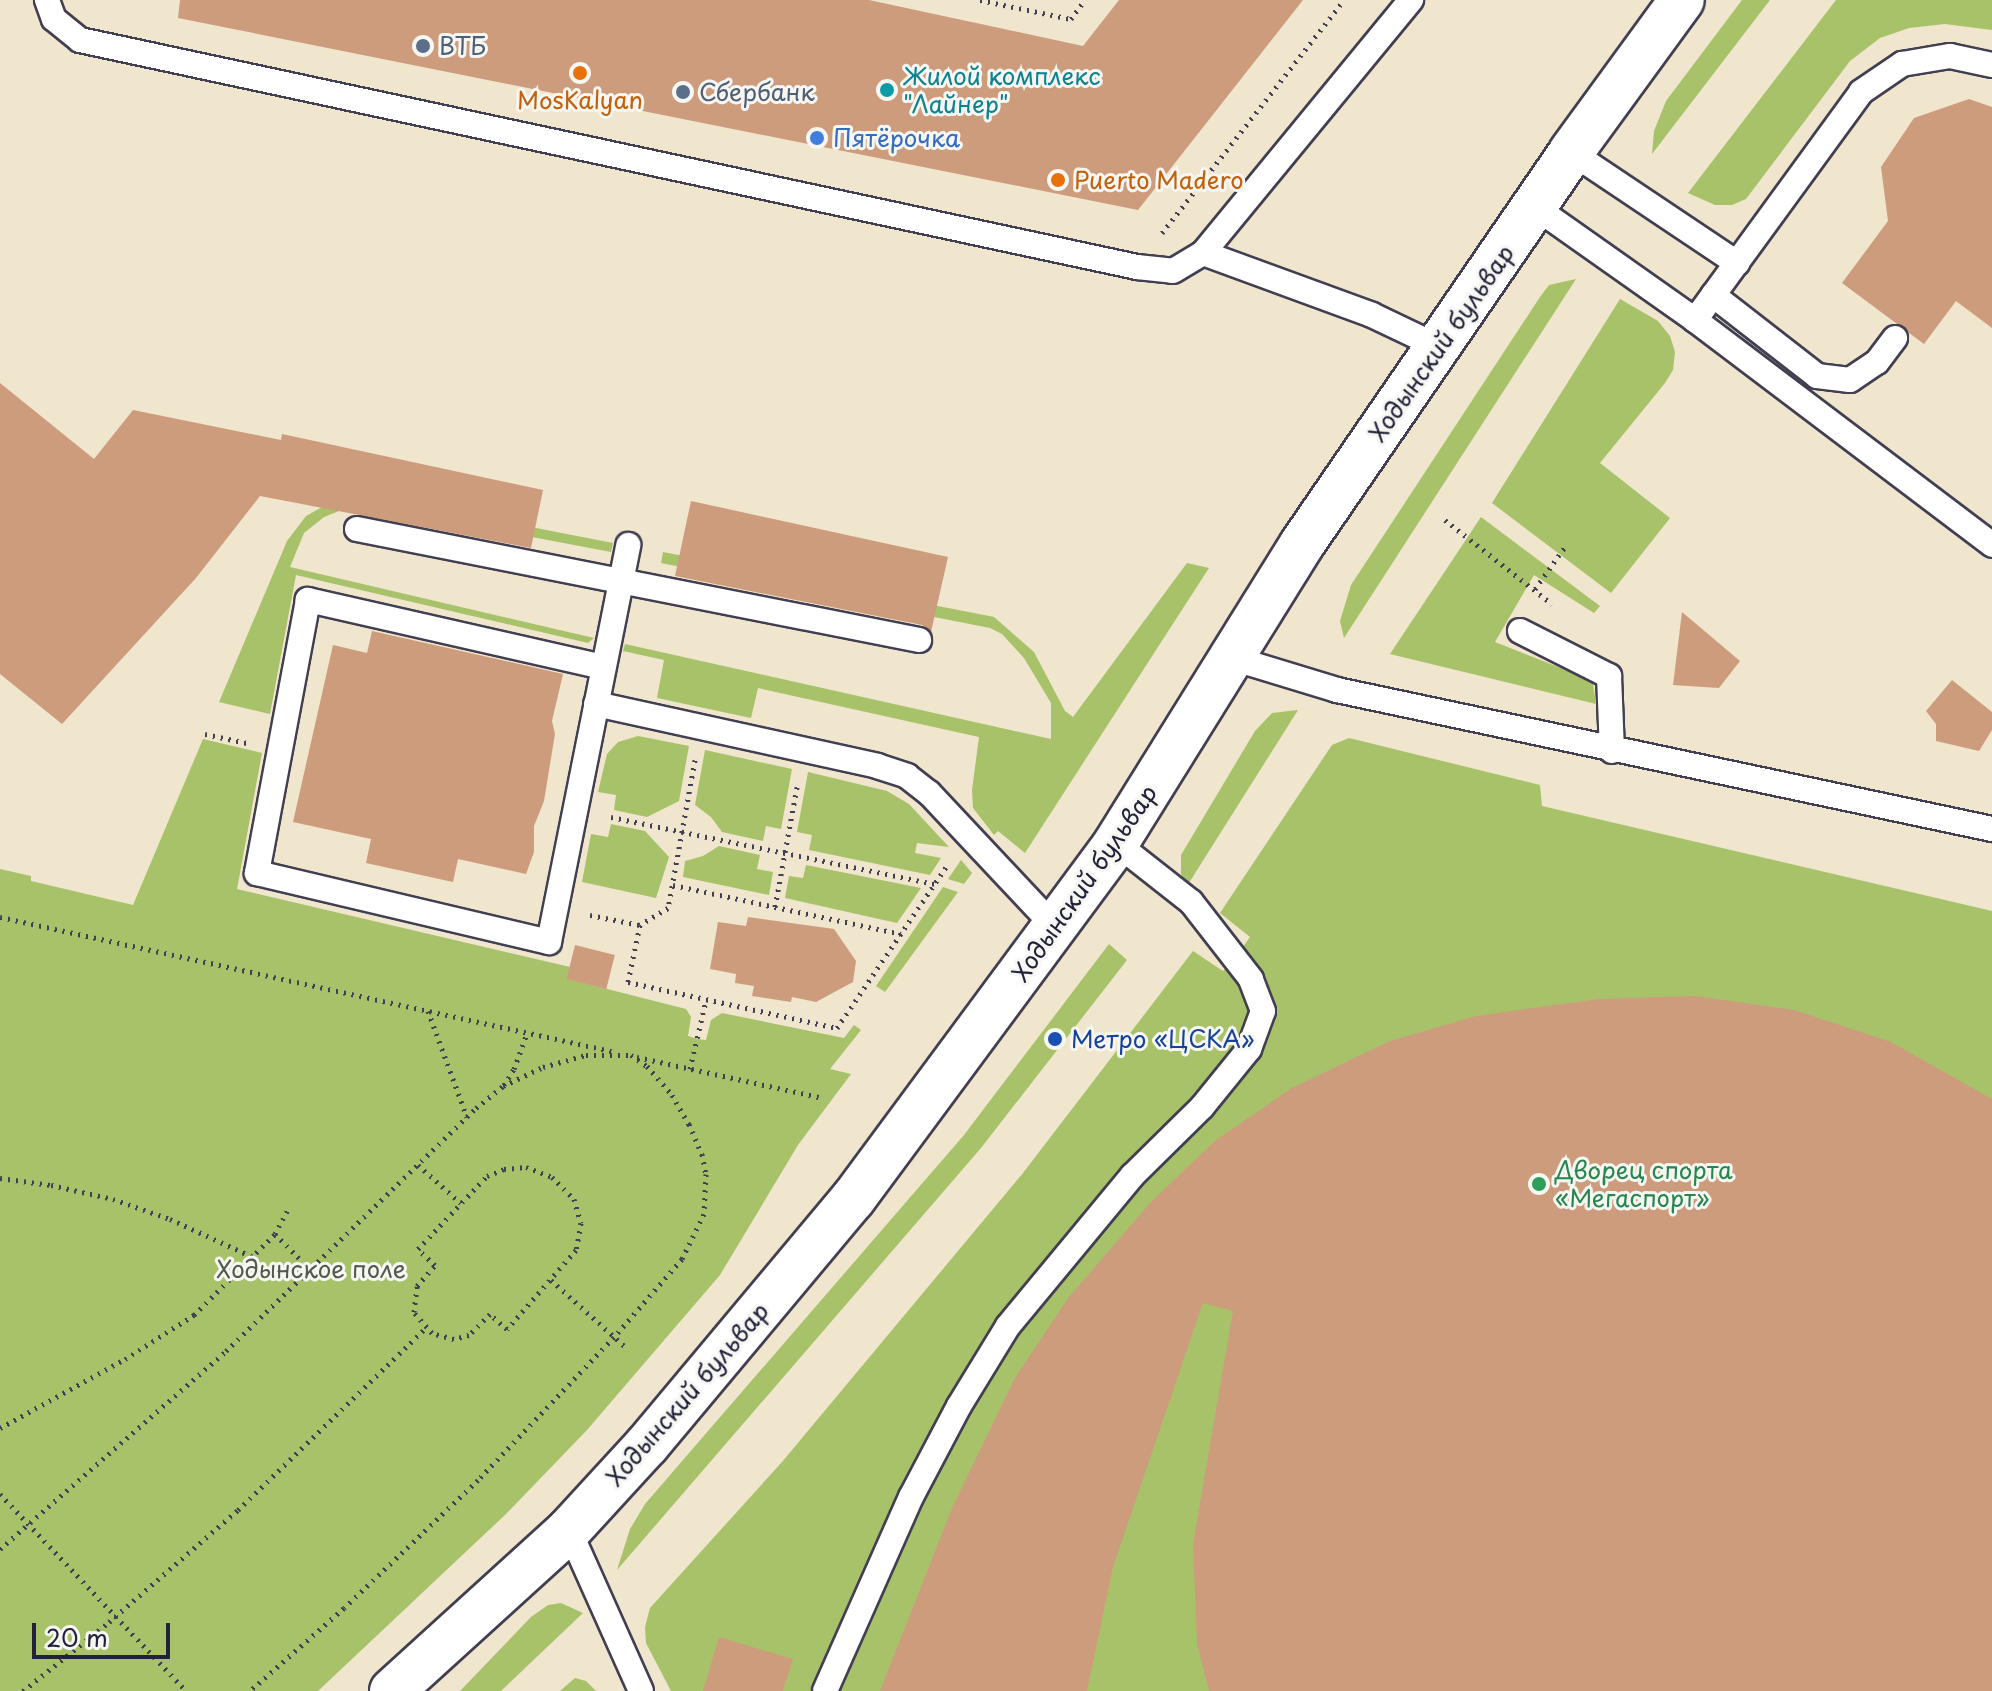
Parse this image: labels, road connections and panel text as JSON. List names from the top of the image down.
{
  "streets": {
    "street": ["Ходынский бульвар"]
  },
  "parks": ["Ходынское поле"],
  "places": [
    "ВТБ",
    "MosKalyan",
    "Жилой комплекс \"Лайнер\"",
    "Сбербанк",
    "Пятёрочка",
    "Puerto Madero",
    "Метро «ЦСКА»",
    "Дворец спорта «Мегаспорт»"
  ],
  "scale_bar": "20 m"
}
